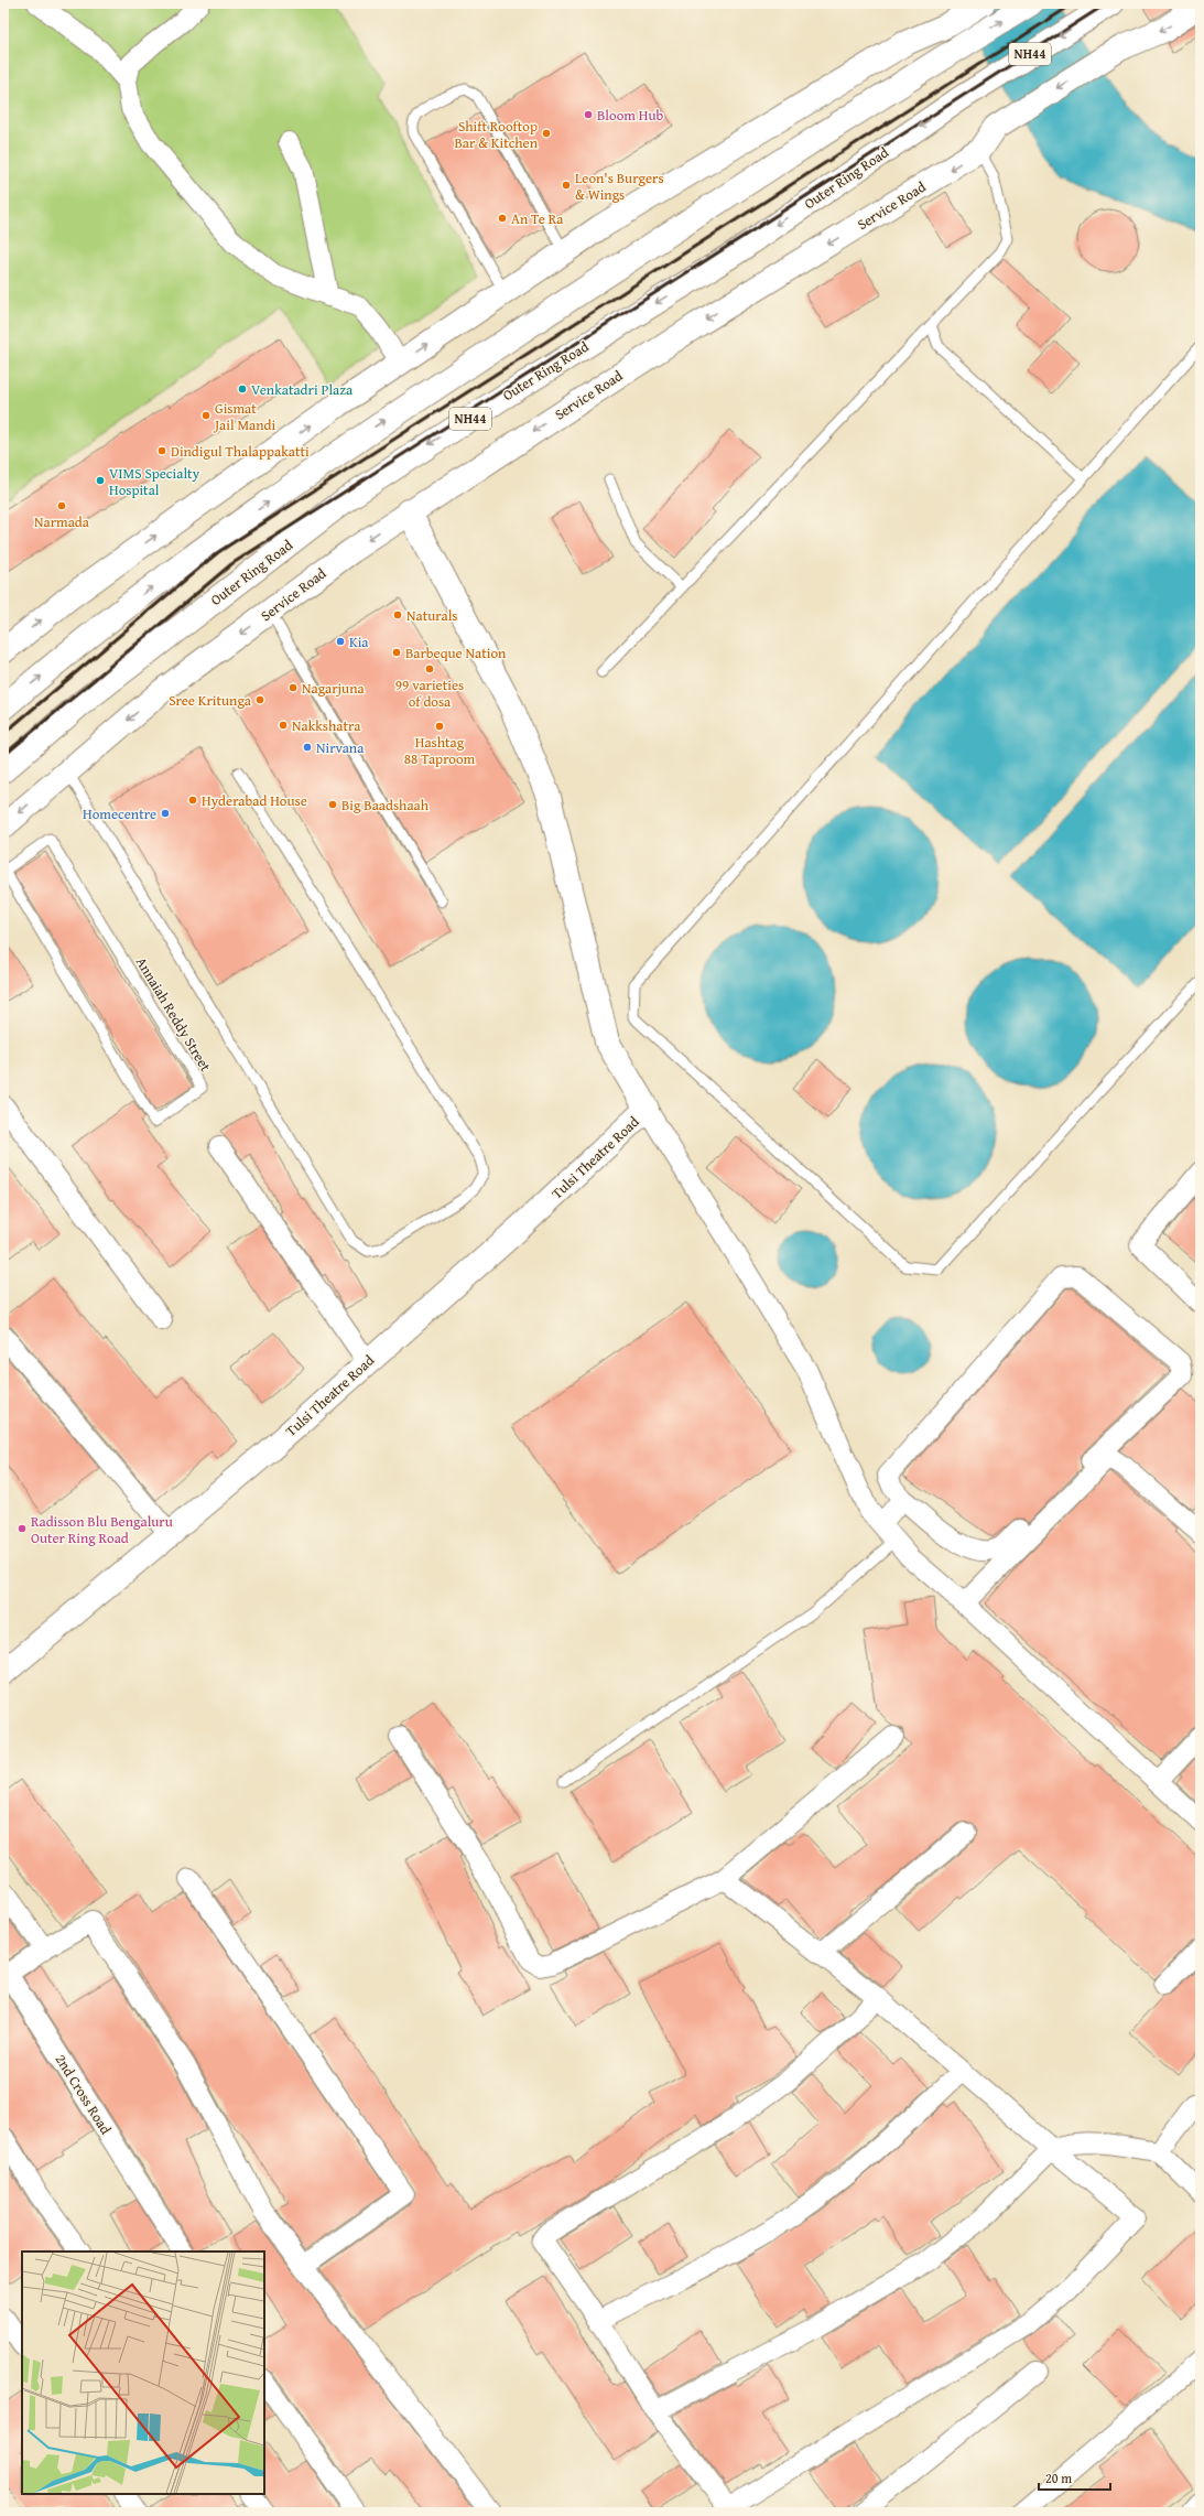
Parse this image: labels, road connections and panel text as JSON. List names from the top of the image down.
{
  "streets": {
    "main road": [
      "NH44",
      "Outer Ring Road",
      "Service Road",
      "Tulsi Theatre Road"
    ],
    "street": ["2nd Cross Road"],
    "lane": ["Annaiah Reddy Street"]
  },
  "places": [
    "Bloom Hub",
    "Shift Rooftop Bar & Kitchen",
    "Leon's Burgers & Wings",
    "An Te Ra",
    "Venkatadri Plaza",
    "Gismat Jail Mandi",
    "Dindigul Thalappakatti",
    "VIMS Specialty Hospital",
    "Narmada",
    "Naturals",
    "Kia",
    "Barbeque Nation",
    "99 varieties of dosa",
    "Nagarjuna",
    "Sree Kritunga",
    "Nakkshatra",
    "Hashtag 88 Taproom",
    "Nirvana",
    "Hyderabad House",
    "Big Baadshaah",
    "Homecentre",
    "Radisson Blu Bengaluru Outer Ring Road"
  ],
  "scale_bar": "20 m"
}
